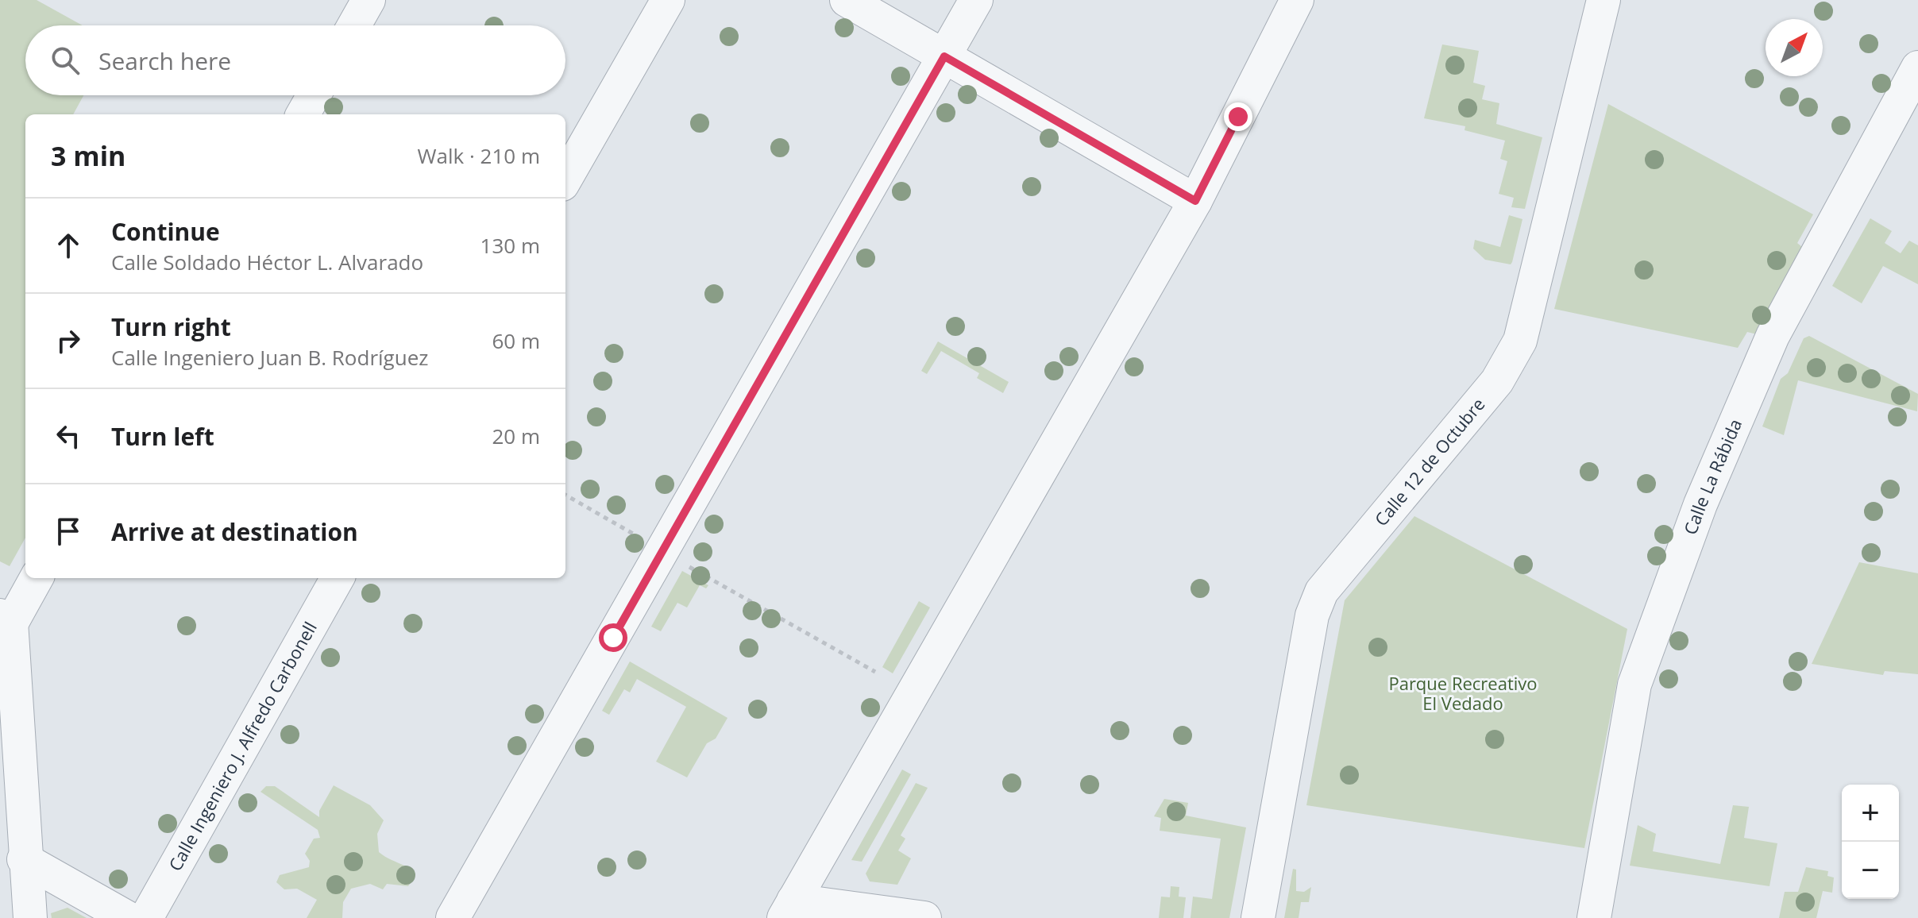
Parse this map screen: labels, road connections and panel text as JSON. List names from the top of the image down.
{
  "streets": {
    "street": ["Calle 12 de Octubre", "Calle La Rábida", "Calle Ingeniero J. Alfredo Carbonell"]
  },
  "parks": ["Parque Recreativo El Vedado"],
  "north": "top right",
  "page": {
    "search": "Search here",
    "heading": ["3 min", "Walk · 210 m"],
    "list": [
      ["Continue", "Calle Soldado Héctor L. Alvarado", "130 m"],
      ["Turn right", "Calle Ingeniero Juan B. Rodríguez", "60 m"],
      ["Turn left", "20 m"],
      "Arrive at destination"
    ],
    "map_buttons": ["+", "−"]
  }
}
